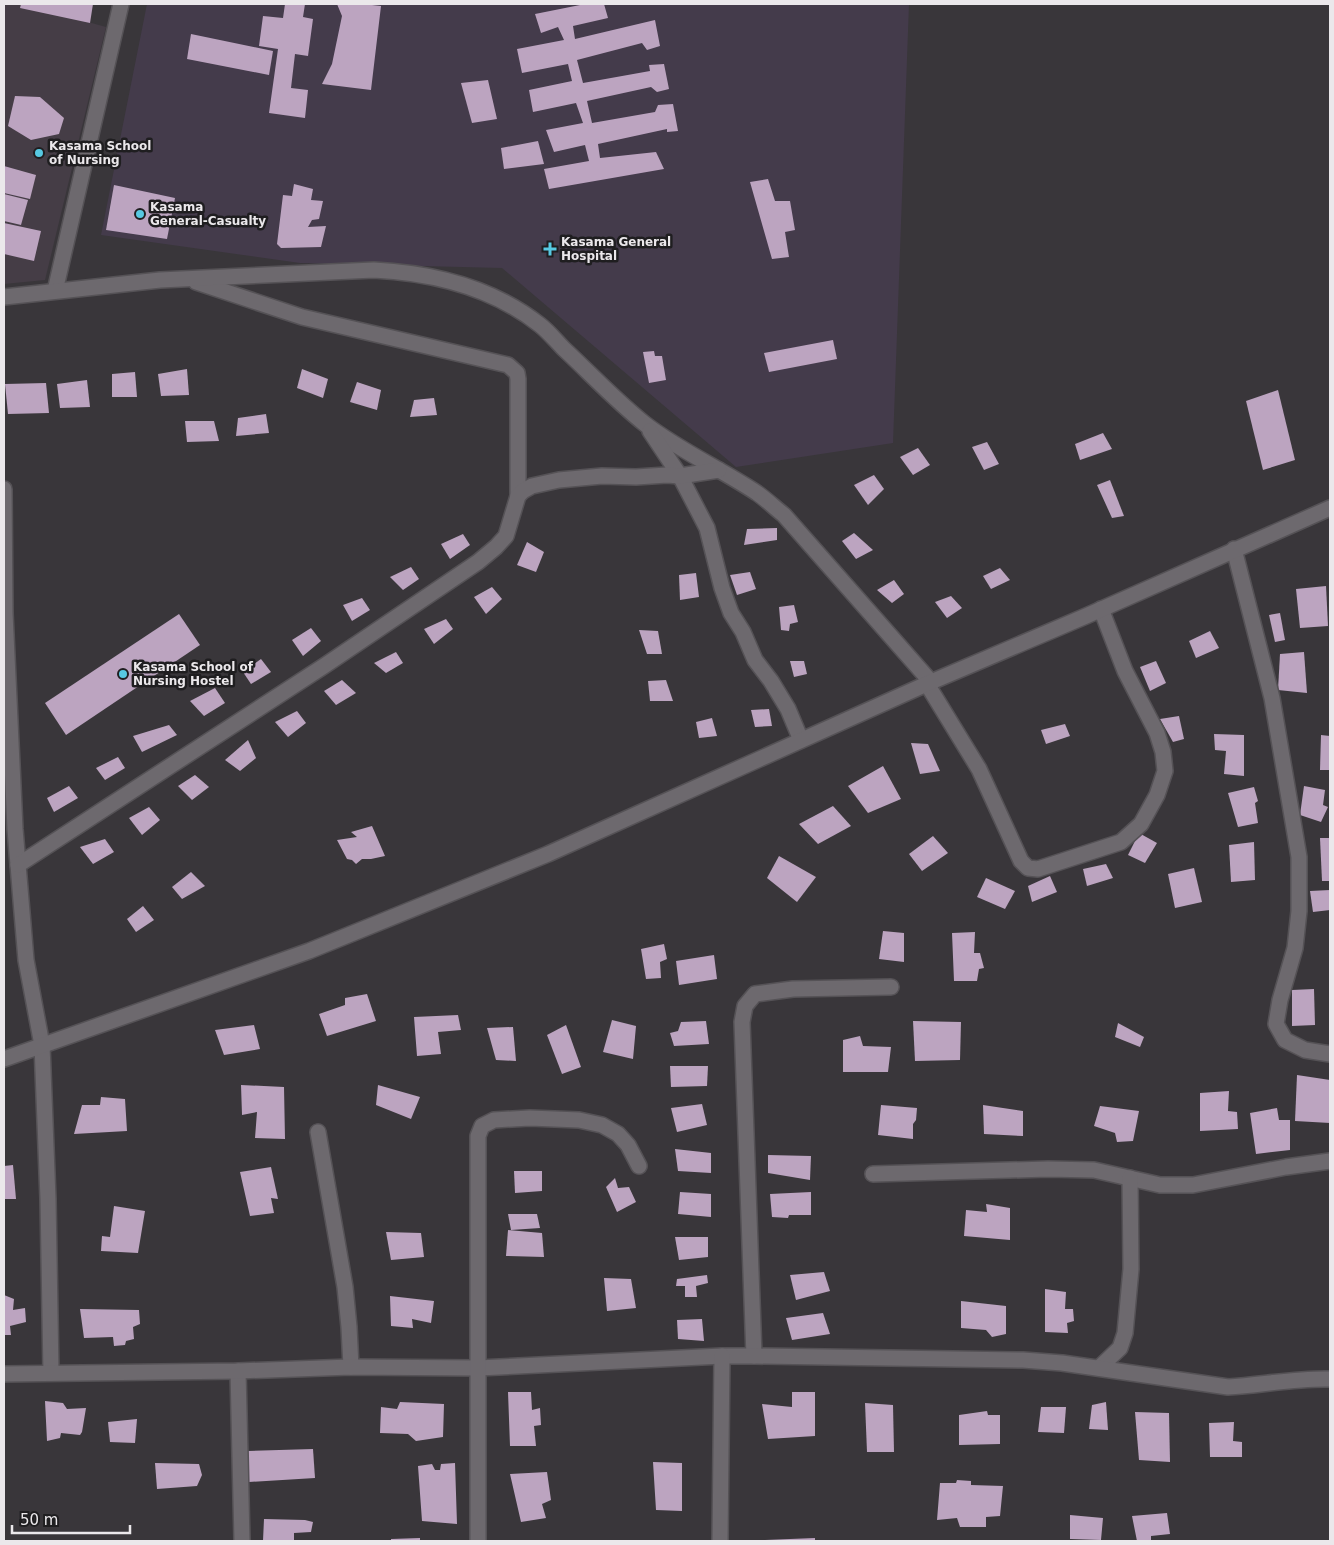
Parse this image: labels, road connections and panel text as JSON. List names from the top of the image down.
{
  "places": {
    "other": ["Kasama School of Nursing", "Kasama General-Casualty", "Kasama School of Nursing Hostel"],
    "health": ["Kasama General Hospital"]
  },
  "scale_bar": "50 m"
}
